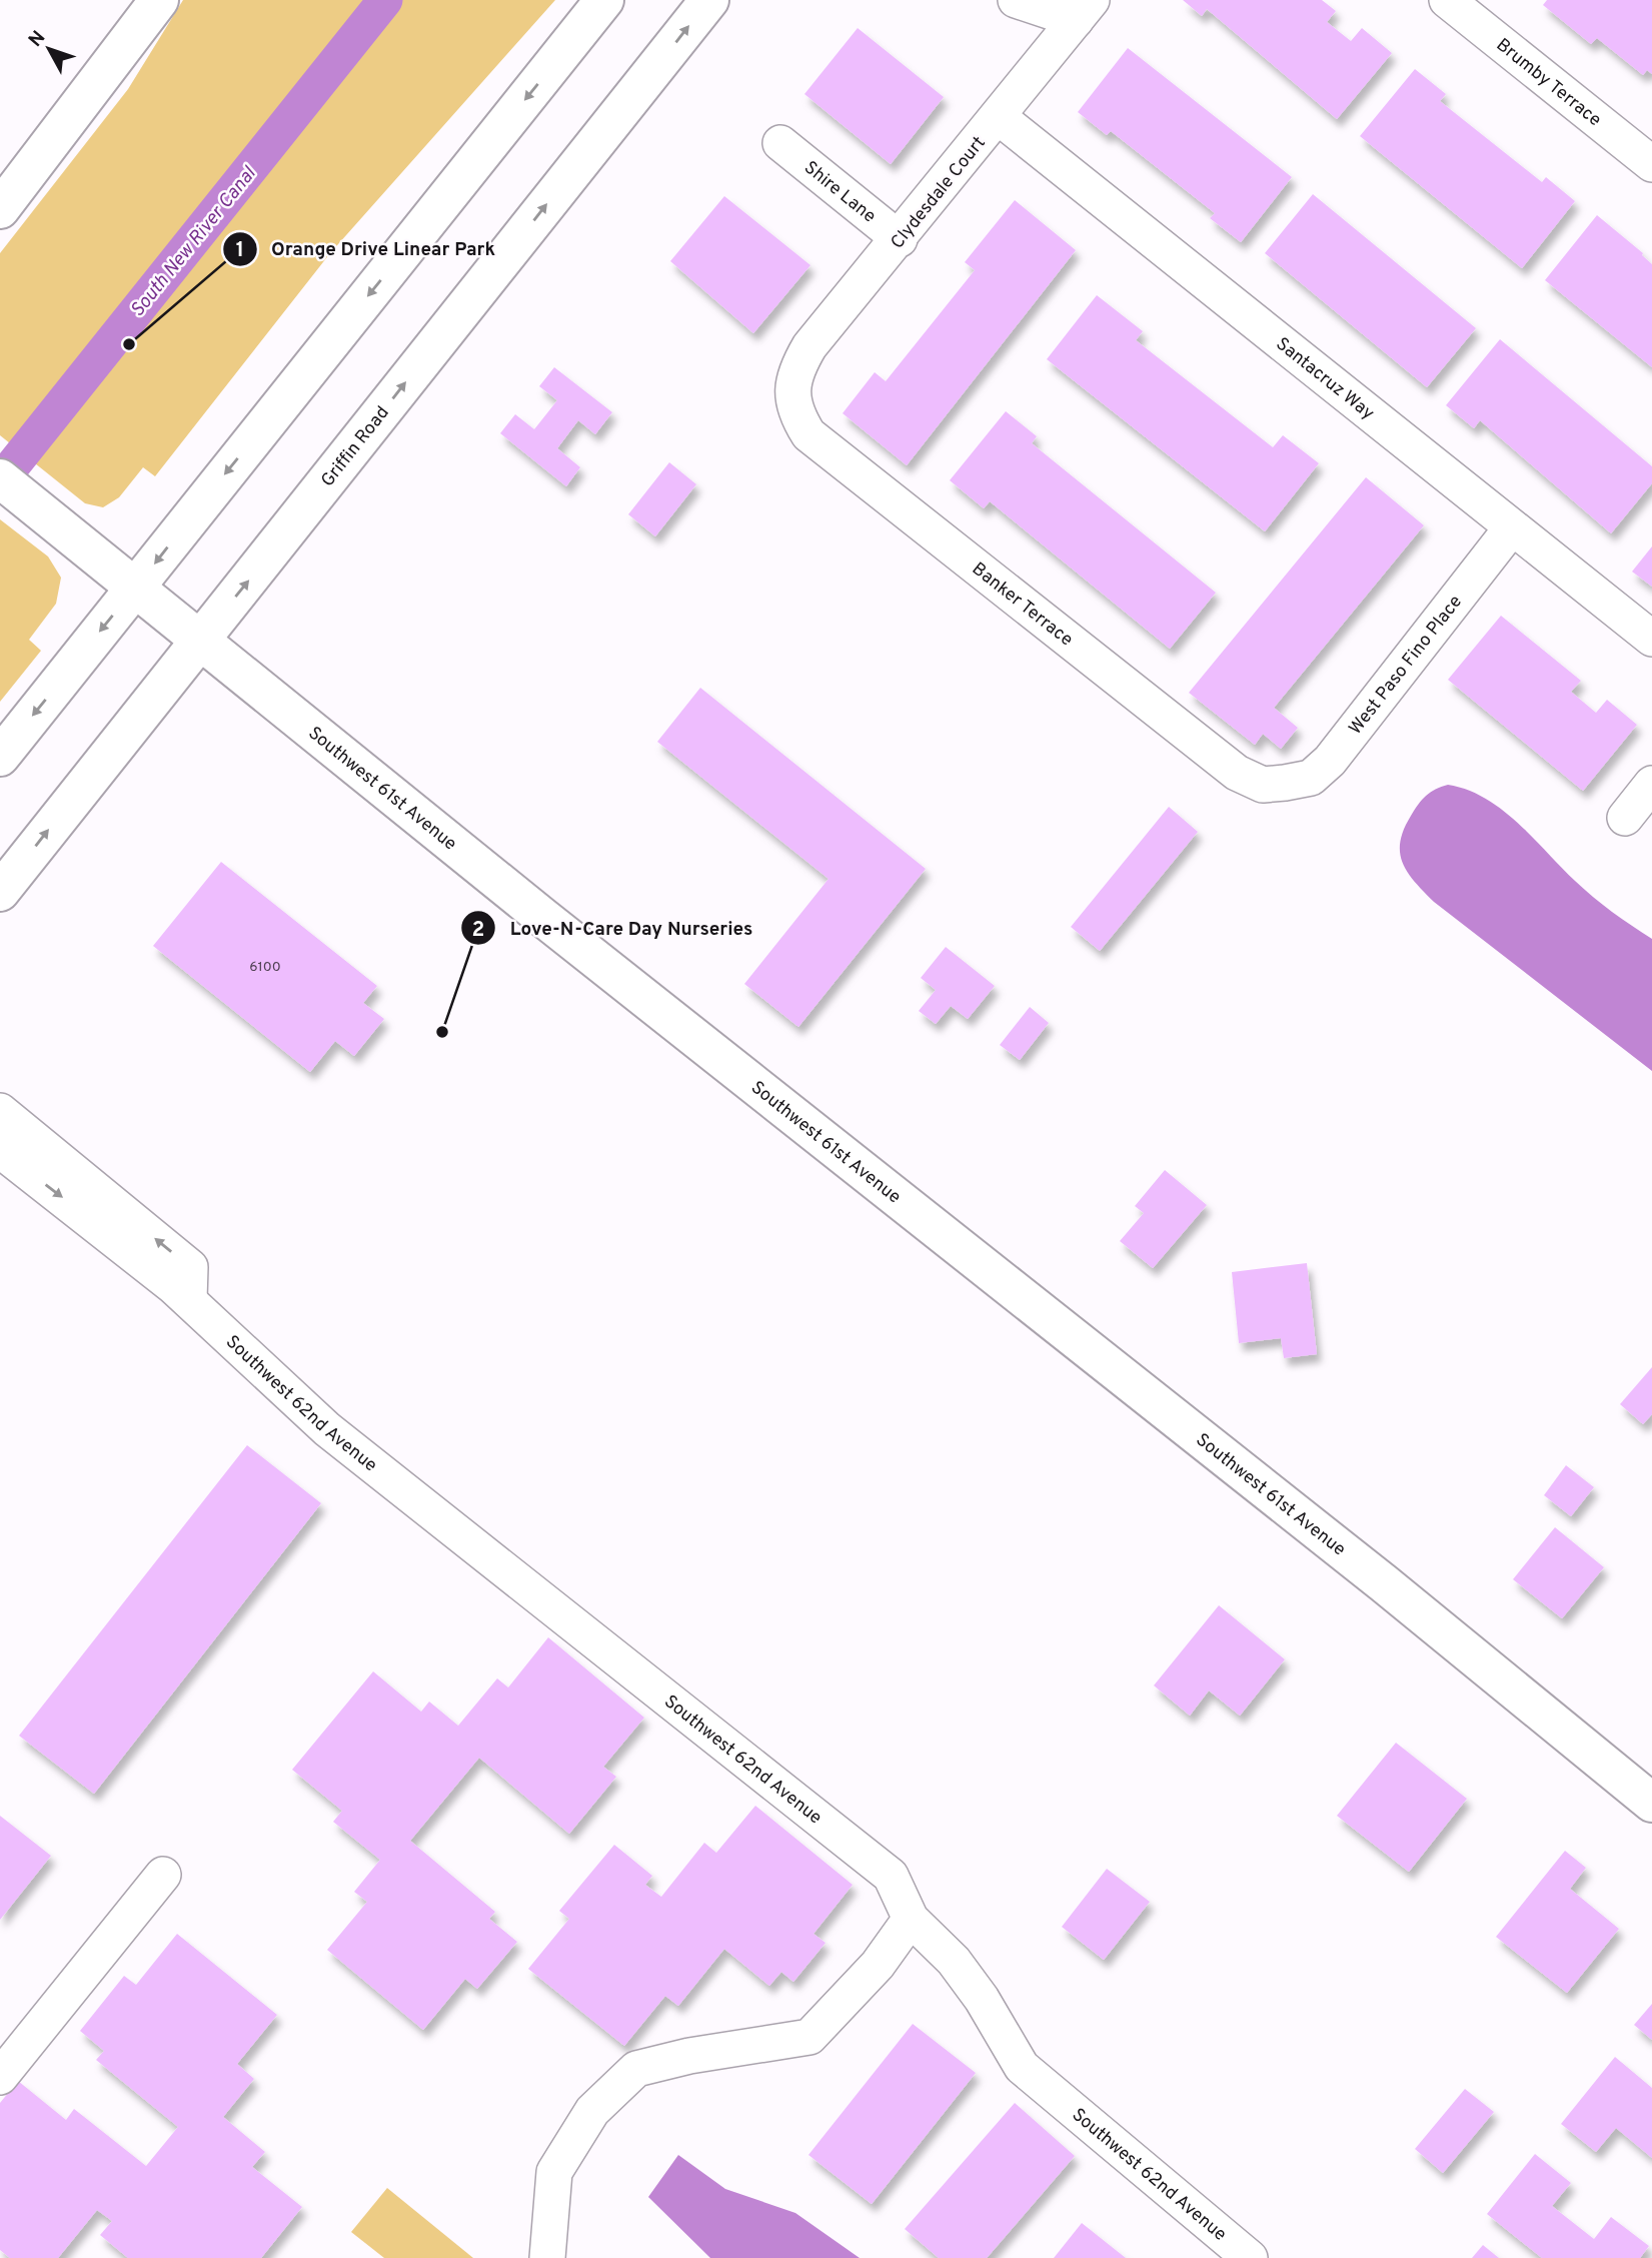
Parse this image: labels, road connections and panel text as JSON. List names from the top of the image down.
{
  "streets": {
    "street": [
      "Brumby Terrace",
      "Shire Lane",
      "Clydesdale Court",
      "Santacruz Way",
      "Griffin Road",
      "Banker Terrace",
      "West Paso Fino Place",
      "Southwest 61st Avenue",
      "Southwest 62nd Avenue"
    ]
  },
  "crossings": [
    ["Shire Lane", "Clydesdale Court"],
    ["Clydesdale Court", "Santacruz Way"],
    ["Clydesdale Court", "Banker Terrace"],
    ["Santacruz Way", "West Paso Fino Place"],
    ["Griffin Road", "Southwest 61st Avenue"],
    ["Banker Terrace", "West Paso Fino Place"]
  ],
  "water": ["South New River Canal"],
  "places": ["Orange Drive Linear Park", "Love-N-Care Day Nurseries"],
  "house_numbers": ["6100"],
  "north": "top left"
}
